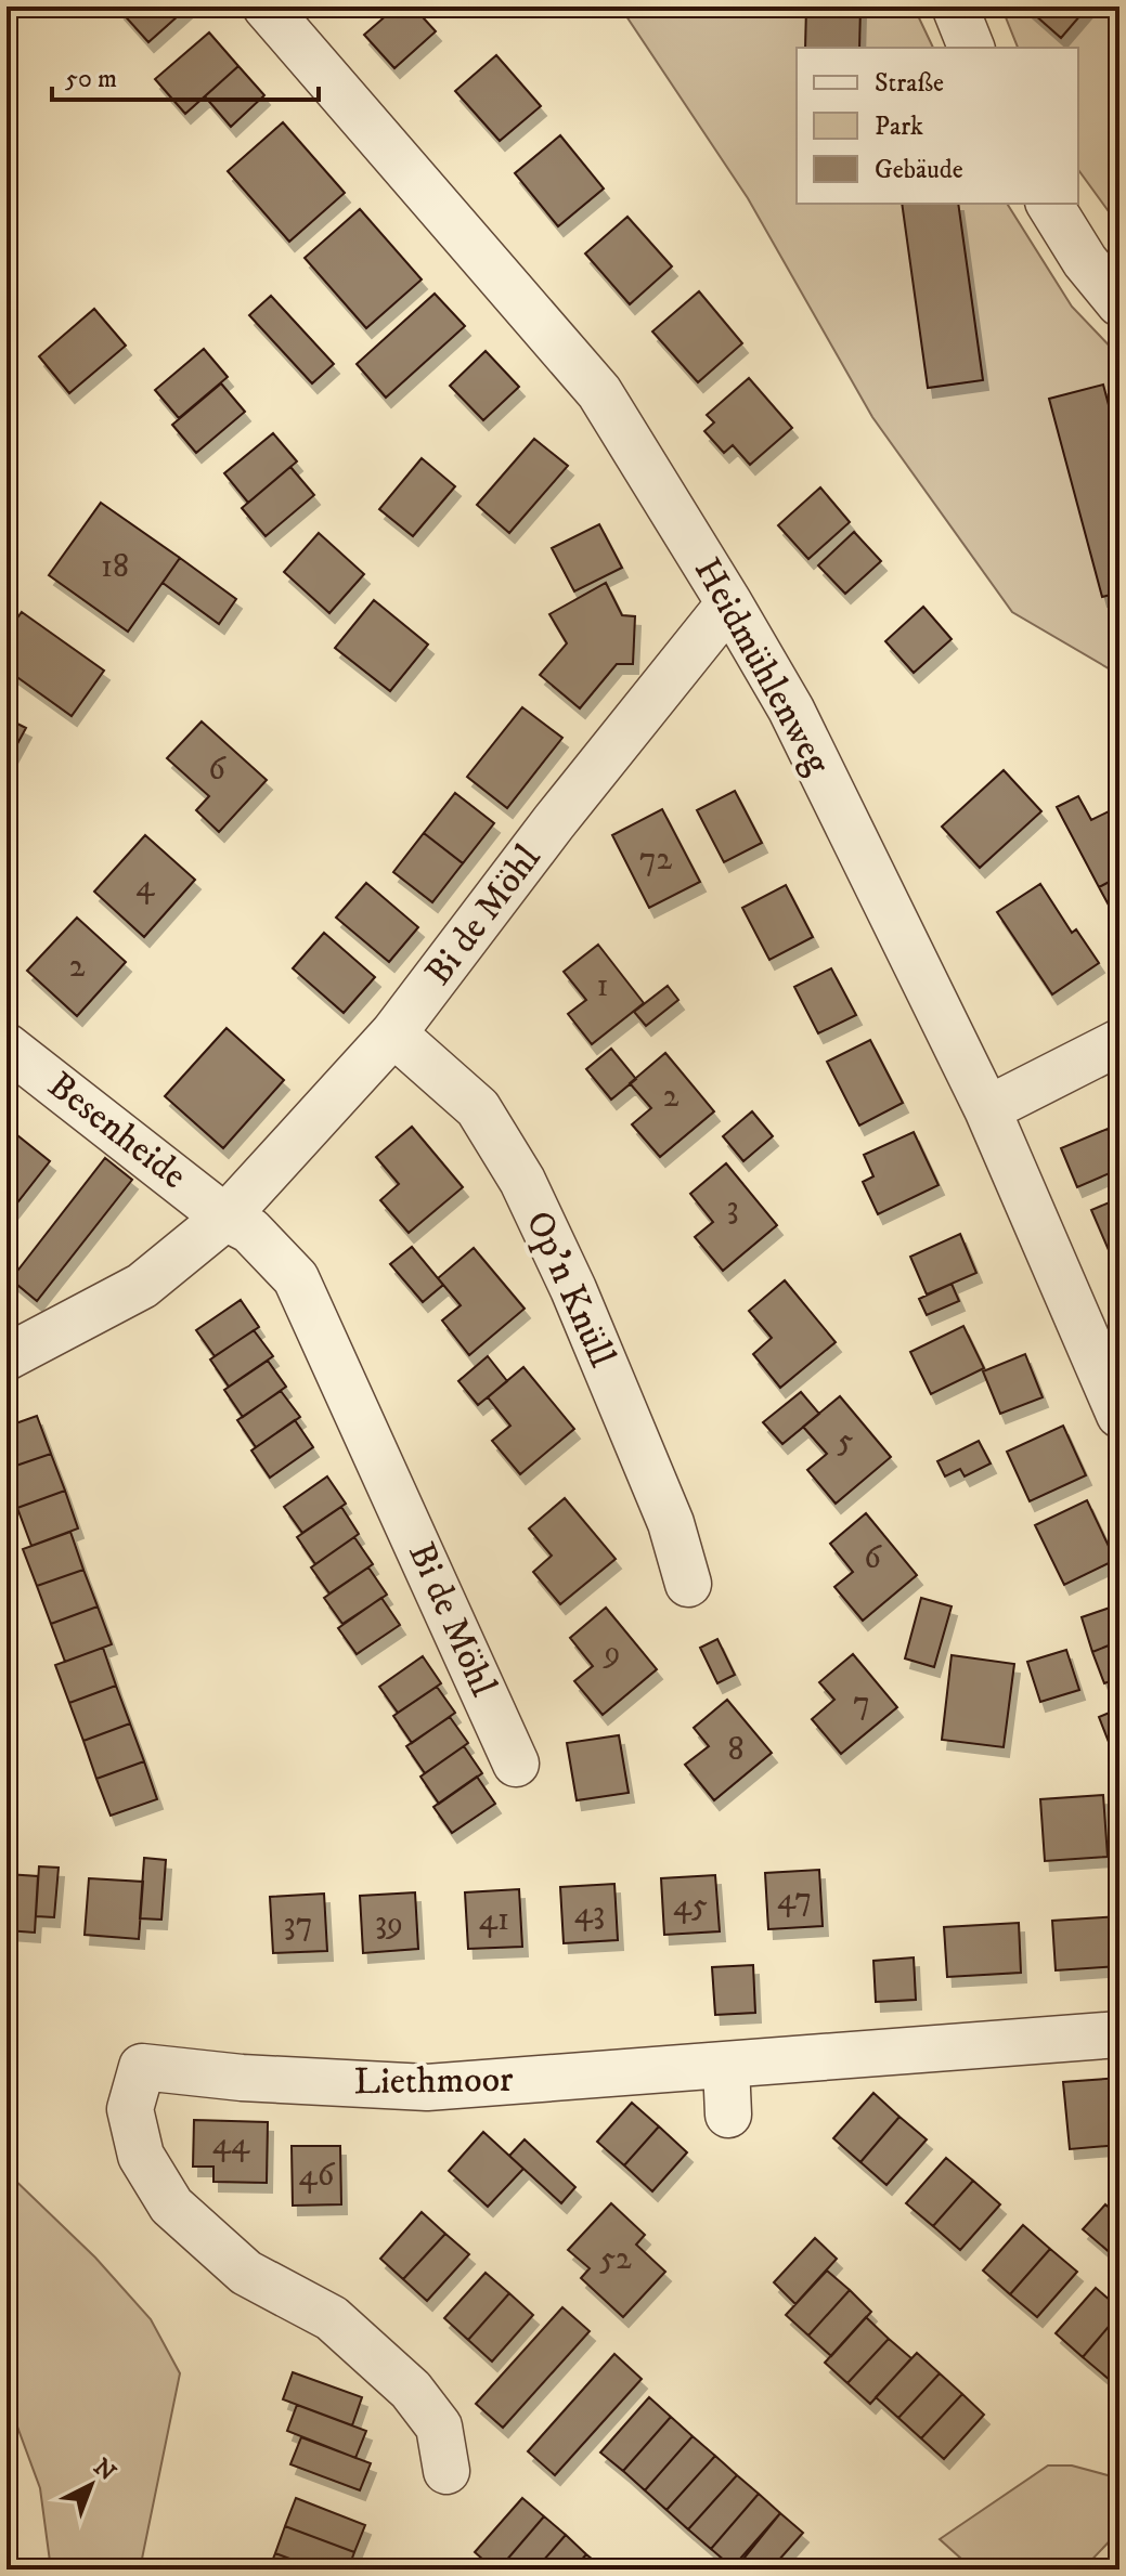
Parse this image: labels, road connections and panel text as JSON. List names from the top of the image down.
{
  "streets": {
    "street": [
      "Heidmühlenweg",
      "Bi de Möhl",
      "Besenheide",
      "Op'n Knüll",
      "Liethmoor"
    ]
  },
  "crossings": [
    ["Heidmühlenweg", "Bi de Möhl"],
    ["Bi de Möhl", "Besenheide"],
    ["Bi de Möhl", "Op'n Knüll"]
  ],
  "house_numbers": [
    "18",
    "6",
    "72",
    "4",
    "2",
    "1",
    "2",
    "3",
    "5",
    "6",
    "9",
    "7",
    "8",
    "47",
    "45",
    "43",
    "41",
    "39",
    "37",
    "44",
    "46",
    "52"
  ],
  "legend": ["Straße", "Park", "Gebäude"],
  "scale_bar": "50 m",
  "north": "top right"
}
